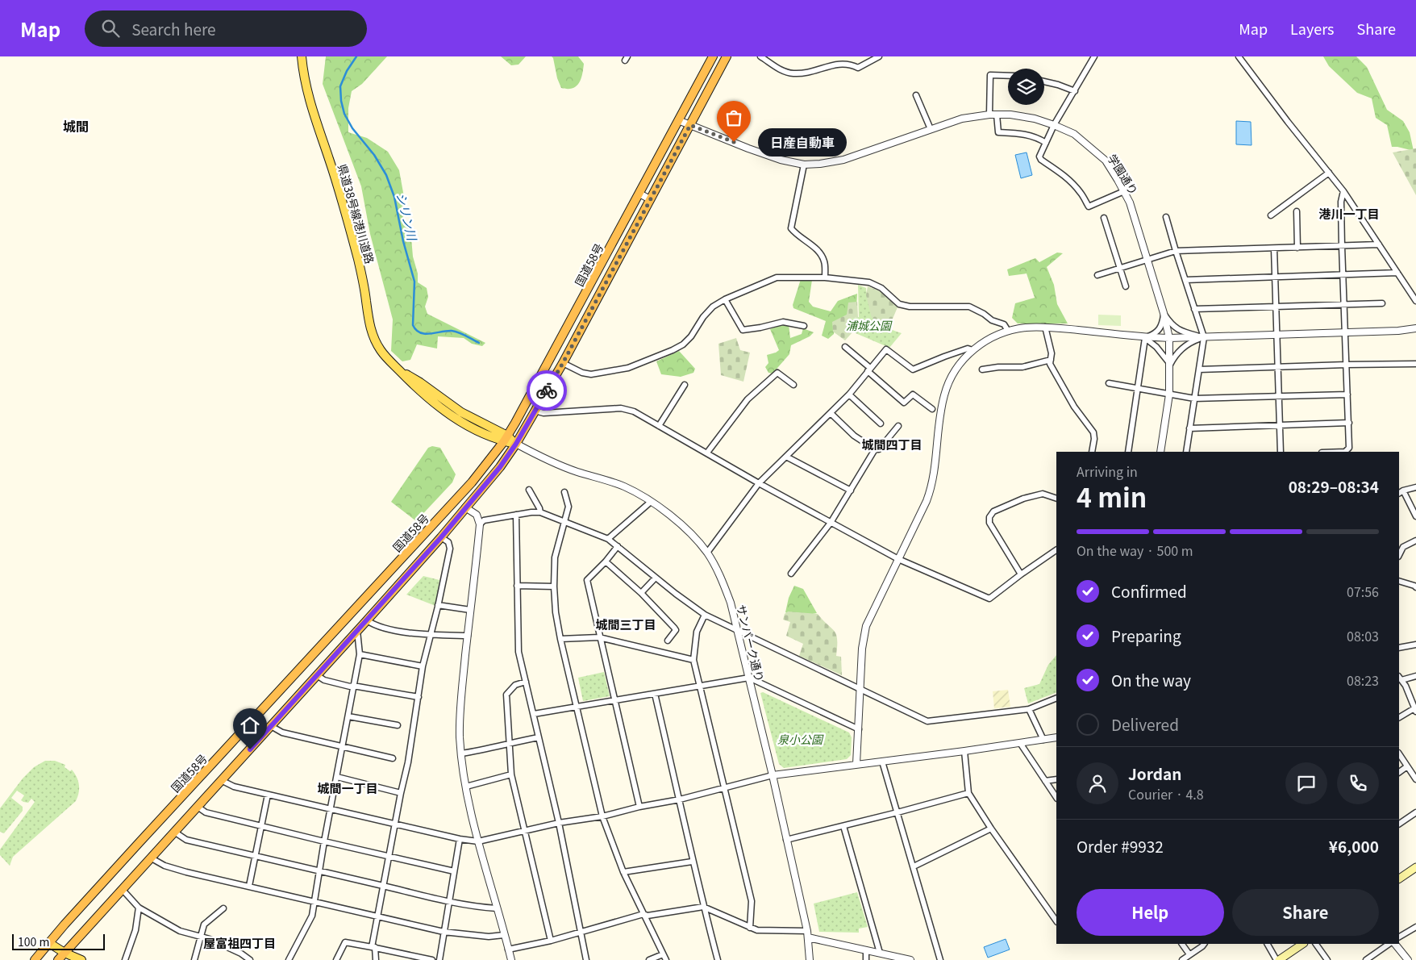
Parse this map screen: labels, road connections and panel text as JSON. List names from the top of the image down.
{
  "streets": {
    "highway": ["国道58号"],
    "main road": ["県道38号線港川道路"],
    "street": ["学園通り", "サンパーク通り"]
  },
  "crossings": [
    ["学園通り", "国道58号"],
    ["県道38号線港川道路", "国道58号"],
    ["県道38号線港川道路", "サンパーク通り"]
  ],
  "districts": [
    "城間",
    "港川一丁目",
    "城間四丁目",
    "城間三丁目",
    "城間一丁目",
    "屋富祖四丁目"
  ],
  "water": ["シリン川"],
  "parks": ["浦城公園", "泉小公園"],
  "places": ["日産自動車"],
  "scale_bar": "100 m",
  "page": {
    "header": "Map",
    "search": "Search here",
    "nav": ["Map", "Layers", "Share"],
    "bubble": "日産自動車",
    "heading": ["4 min", "Arriving in", "08:29–08:34"],
    "panel": [
      "Jordan",
      "Courier · 4.8",
      "Order #9932",
      "¥6,000"
    ],
    "bar": "On the way · 500 m",
    "list": [
      ["Confirmed", "07:56"],
      ["Preparing", "08:03"],
      ["On the way", "08:23"],
      "Delivered"
    ],
    "buttons": ["Help", "Share"],
    "scale": "100 m"
  }
}
